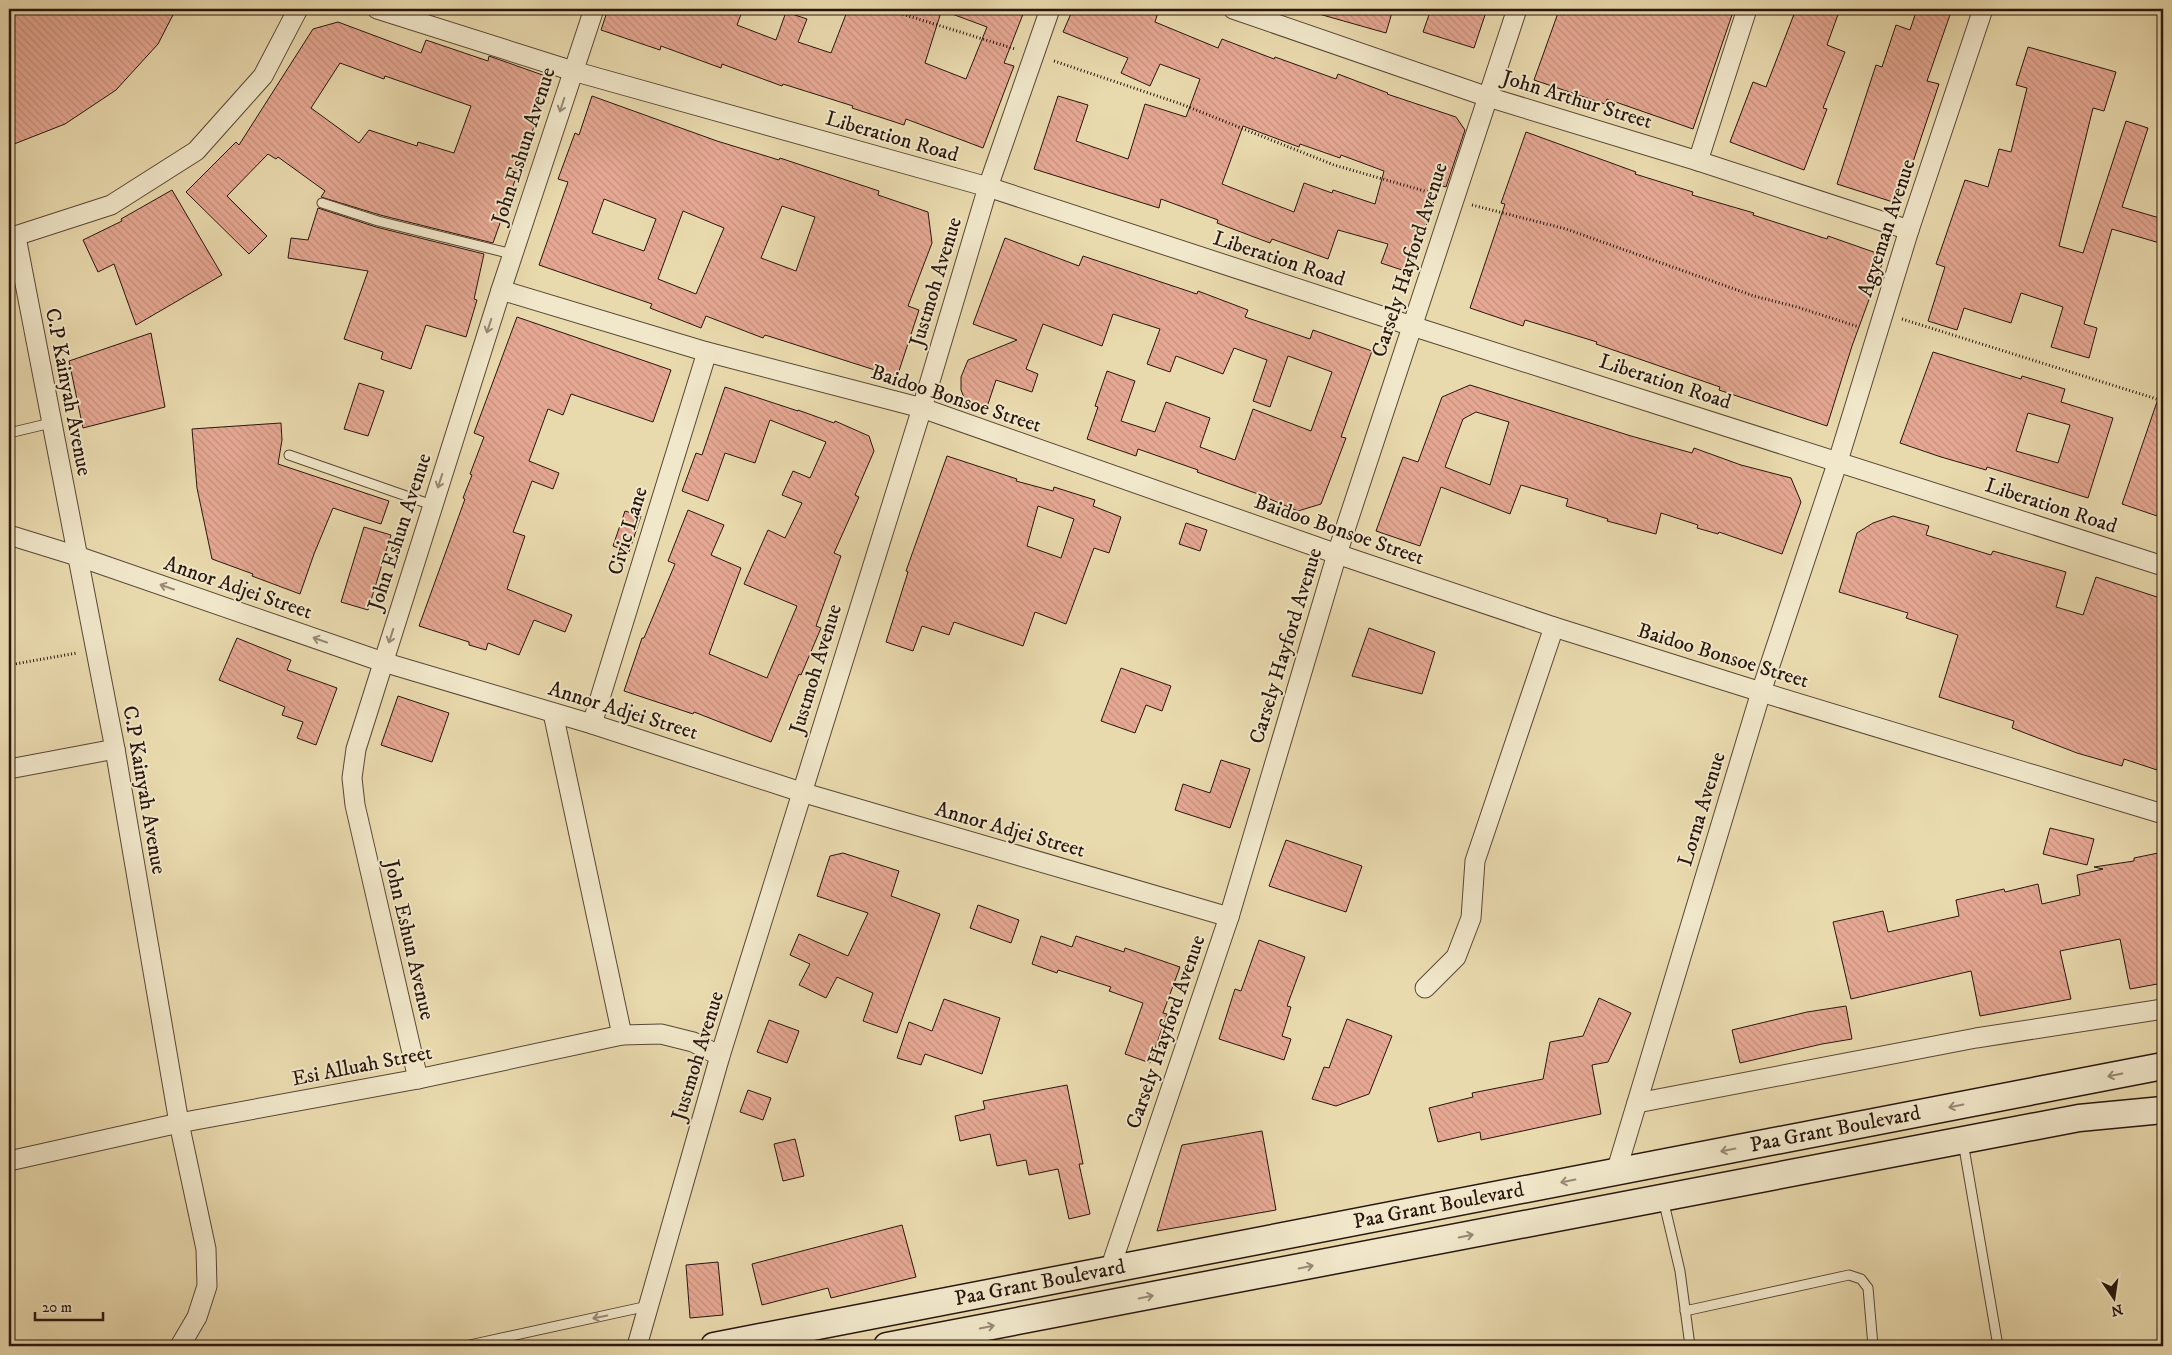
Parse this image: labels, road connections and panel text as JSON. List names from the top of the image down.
{
  "streets": {
    "main road": ["Paa Grant Boulevard"],
    "street": [
      "John Arthur Street",
      "Liberation Road",
      "John Eshun Avenue",
      "Agyeman Avenue",
      "Carsely Hayford Avenue",
      "Justmoh Avenue",
      "C.P Kainyah Avenue",
      "Baidoo Bonsoe Street",
      "Civic Lane",
      "Annor Adjei Street",
      "Lorna Avenue",
      "Esi Alluah Street"
    ]
  },
  "crossings": [
    ["John Arthur Street", "Agyeman Avenue"],
    ["John Arthur Street", "Carsely Hayford Avenue"],
    ["Liberation Road", "John Eshun Avenue"],
    ["Liberation Road", "Agyeman Avenue"],
    ["Liberation Road", "Carsely Hayford Avenue"],
    ["Liberation Road", "Justmoh Avenue"],
    ["Liberation Road", "Lorna Avenue"],
    ["John Eshun Avenue", "Baidoo Bonsoe Street"],
    ["John Eshun Avenue", "Annor Adjei Street"],
    ["John Eshun Avenue", "Esi Alluah Street"],
    ["Agyeman Avenue", "Lorna Avenue"],
    ["Carsely Hayford Avenue", "Baidoo Bonsoe Street"],
    ["Carsely Hayford Avenue", "Annor Adjei Street"],
    ["Carsely Hayford Avenue", "Paa Grant Boulevard"],
    ["Justmoh Avenue", "Baidoo Bonsoe Street"],
    ["Justmoh Avenue", "Annor Adjei Street"],
    ["Justmoh Avenue", "Esi Alluah Street"],
    ["C.P Kainyah Avenue", "Annor Adjei Street"],
    ["C.P Kainyah Avenue", "Esi Alluah Street"],
    ["Baidoo Bonsoe Street", "Civic Lane"],
    ["Baidoo Bonsoe Street", "Lorna Avenue"],
    ["Civic Lane", "Annor Adjei Street"],
    ["Lorna Avenue", "Paa Grant Boulevard"]
  ],
  "one_way": ["John Eshun Avenue"],
  "scale_bar": "20 m",
  "north": "bottom"
}
